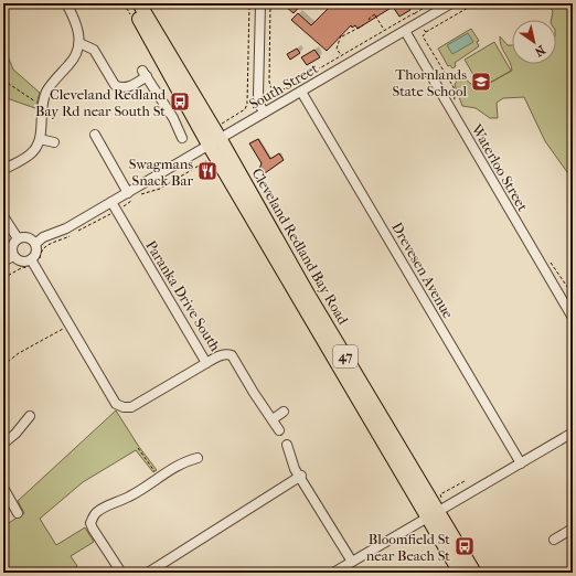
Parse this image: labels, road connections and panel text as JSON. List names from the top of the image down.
{
  "streets": {
    "highway": ["Cleveland Redland Bay Road", "47"],
    "street": [
      "South Street",
      "Waterloo Street",
      "Drevesen Avenue",
      "Paranka Drive South"
    ]
  },
  "crossings": [
    ["South Street", "Waterloo Street"],
    ["South Street", "Cleveland Redland Bay Road"],
    ["South Street", "Drevesen Avenue"],
    ["South Street", "Paranka Drive South"]
  ],
  "places": {
    "school or university": ["Thornlands State School"],
    "bus stop": ["Cleveland Redland Bay Rd near South St", "Bloomfield St near Beach St"],
    "restaurant": ["Swagmans Snack Bar"]
  },
  "north": "bottom right"
}
